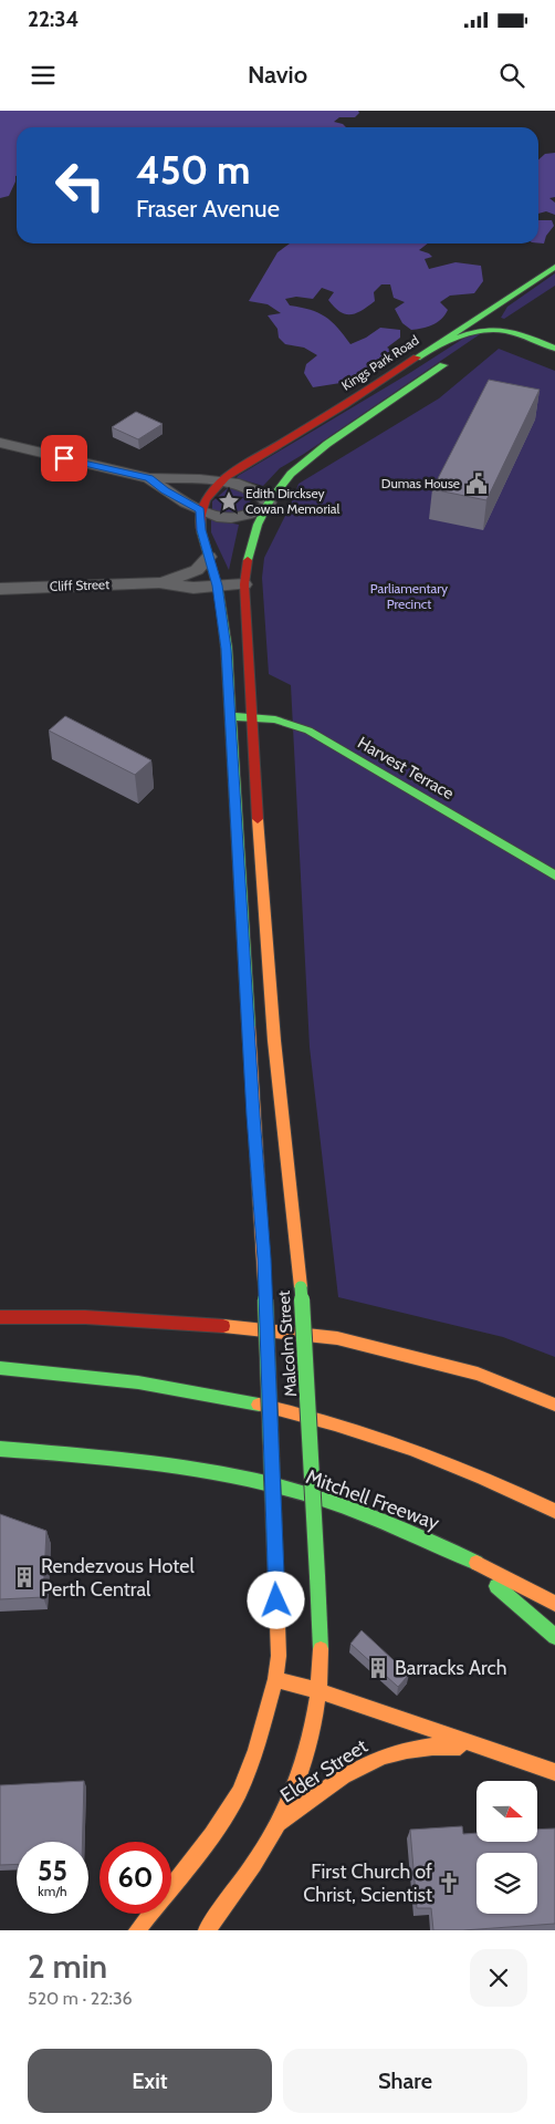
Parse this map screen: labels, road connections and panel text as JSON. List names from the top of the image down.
{
  "streets": {
    "main road": [
      "Kings Park Road",
      "Harvest Terrace",
      "Malcolm Street",
      "Mitchell Freeway",
      "Elder Street"
    ],
    "street": ["Cliff Street"]
  },
  "crossings": [
    ["Cliff Street", "Malcolm Street"],
    ["Harvest Terrace", "Malcolm Street"],
    ["Malcolm Street", "Elder Street"]
  ],
  "parks": ["Parliamentary Precinct"],
  "places": {
    "public building": ["Dumas House"],
    "place": ["Edith Dircksey Cowan Memorial"],
    "building": ["Rendezvous Hotel Perth Central", "Barracks Arch"],
    "church": ["First Church of Christ, Scientist"]
  },
  "north": "right",
  "page": {
    "status": "22:34",
    "header": "Navio",
    "turn": ["450 m", "Fraser Avenue"],
    "speed": "55 km/h",
    "limit": "60",
    "heading": ["2 min", "520 m · 22:36"],
    "buttons": ["Exit", "Share"]
  }
}
